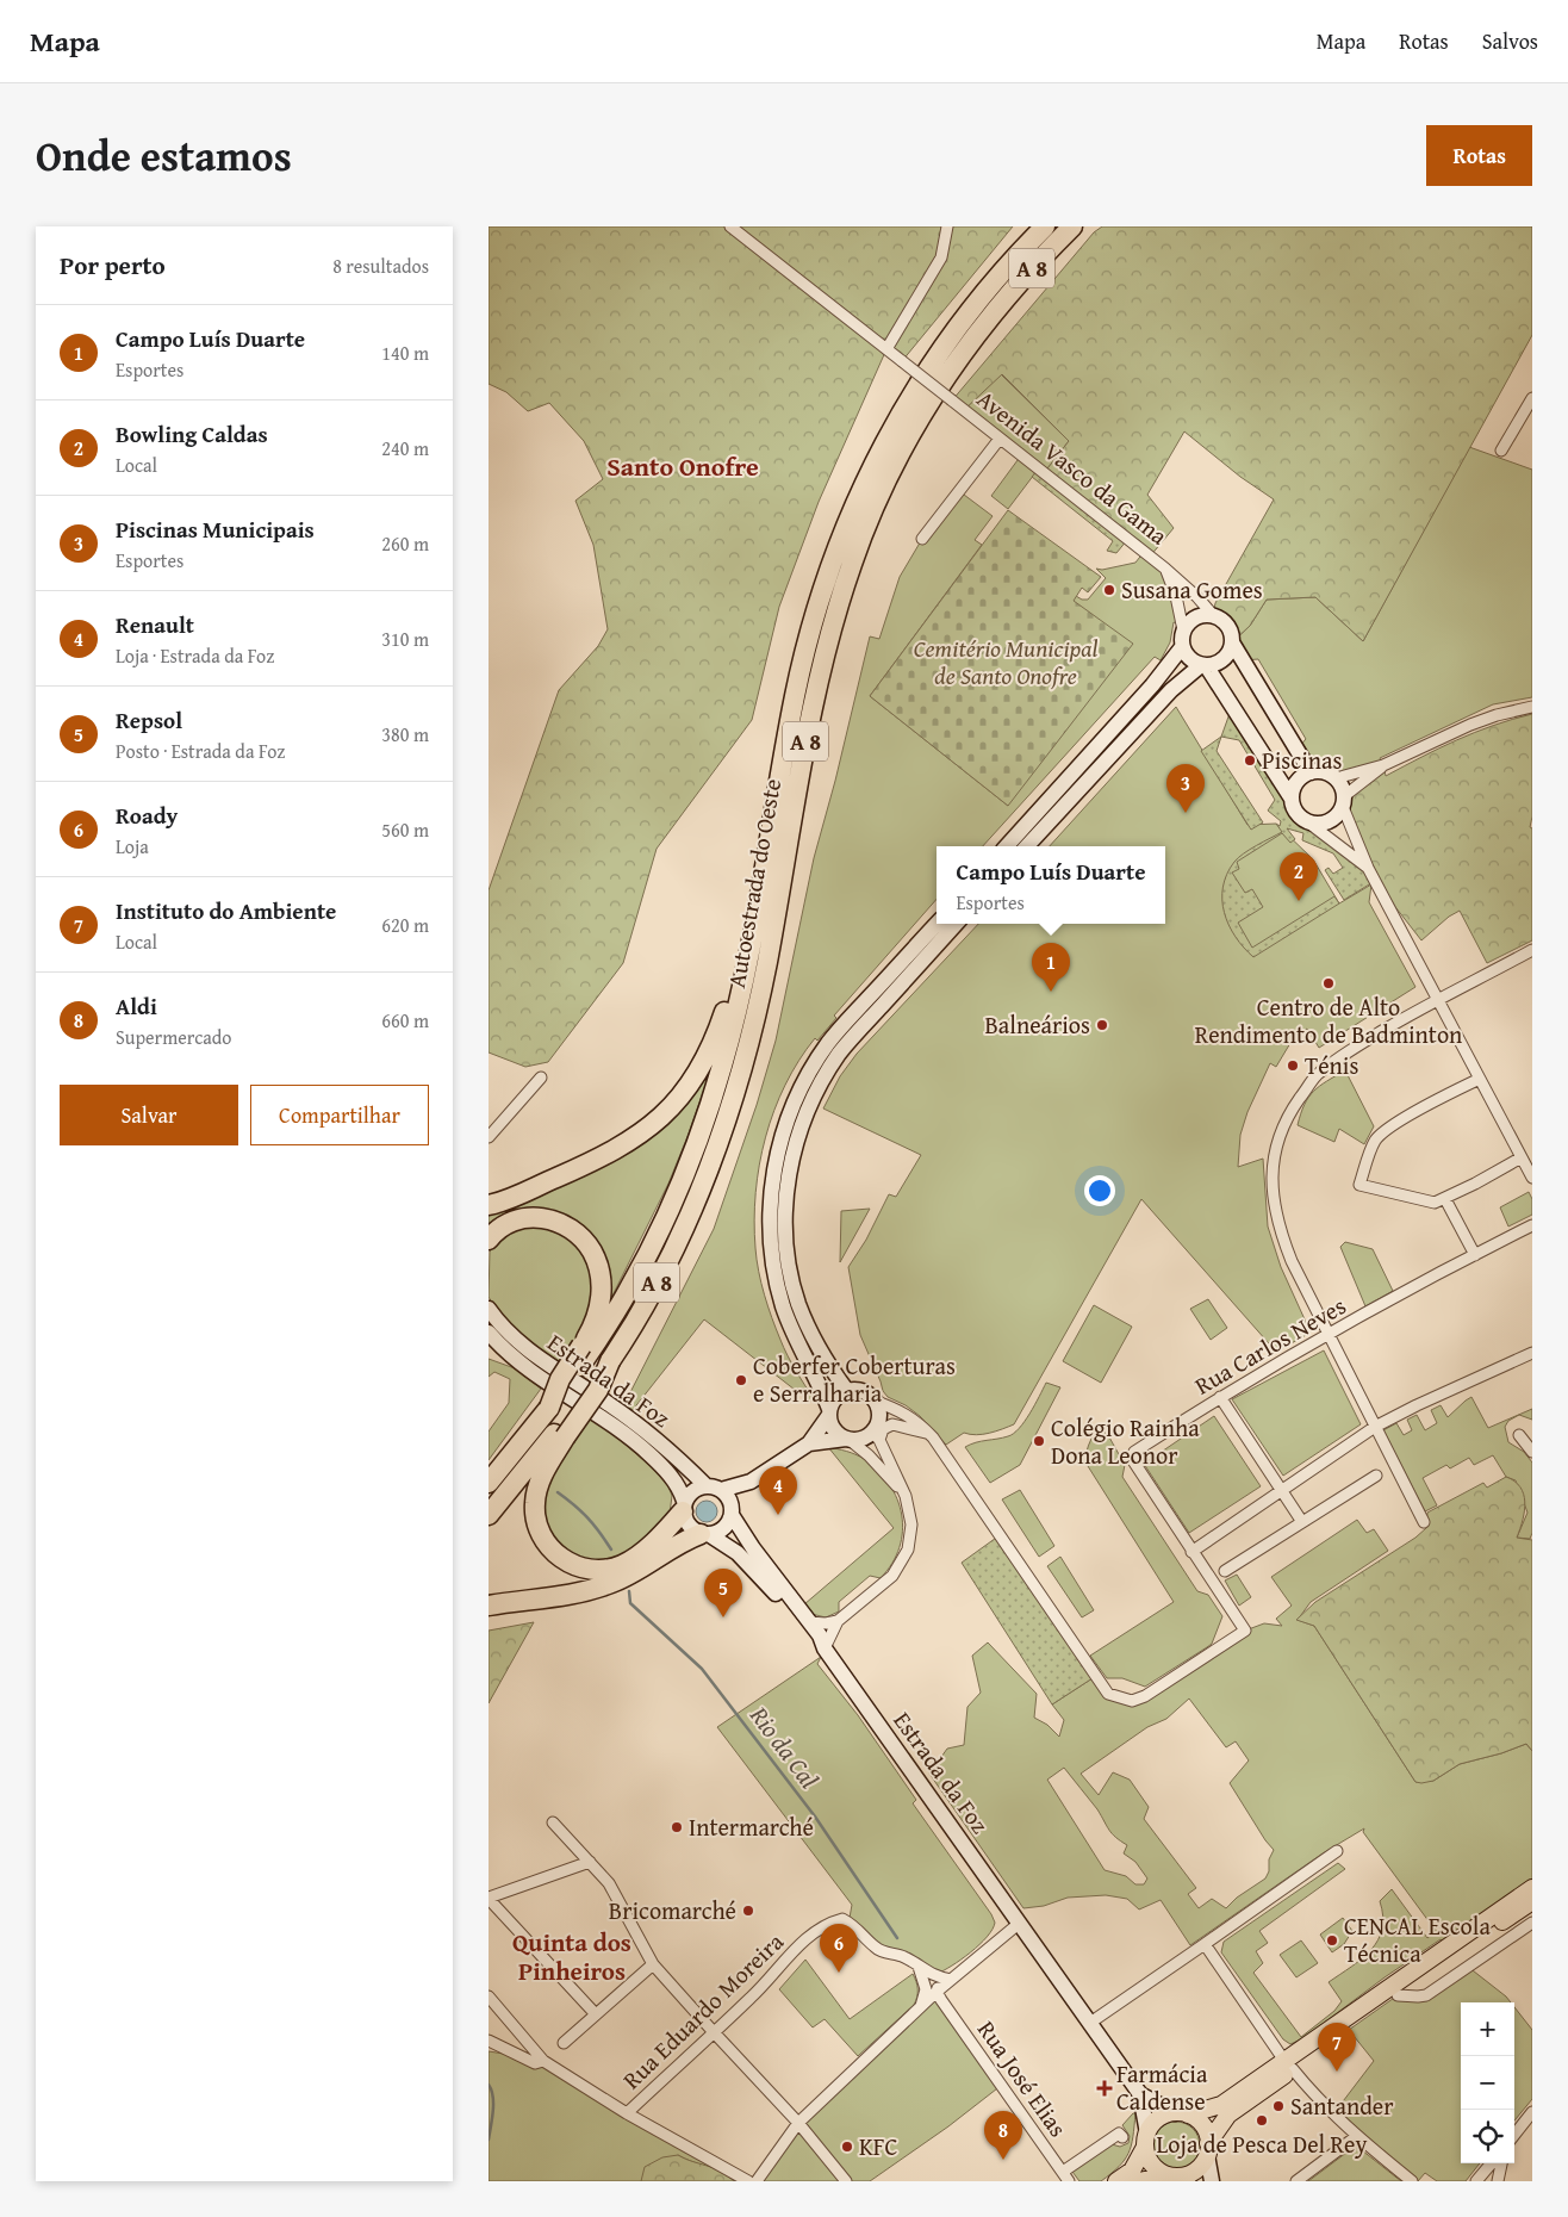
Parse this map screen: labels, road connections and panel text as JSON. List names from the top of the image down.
{
  "streets": {
    "highway": ["A 8", "Autoestrada do Oeste"],
    "main road": ["Estrada da Foz"],
    "street": [
      "Avenida Vasco da Gama",
      "Rua Carlos Neves",
      "Rua Eduardo Moreira",
      "Rua José Elias"
    ]
  },
  "crossings": [
    ["Rua Eduardo Moreira", "Rua José Elias"]
  ],
  "districts": ["Santo Onofre", "Quinta dos Pinheiros"],
  "water": ["Rio da Cal"],
  "parks": ["Cemitério Municipal de Santo Onofre"],
  "places": {
    "other": [
      "Susana Gomes",
      "Piscinas",
      "Centro de Alto Rendimento de Badminton",
      "Balneários",
      "Ténis",
      "Coberfer Coberturas e Serralharia",
      "Colégio Rainha Dona Leonor",
      "Intermarché",
      "Bricomarché",
      "CENCAL Escola Técnica",
      "Santander",
      "Loja de Pesca Del Rey",
      "KFC"
    ],
    "health": ["Farmácia Caldense"]
  },
  "page": {
    "header": "Mapa",
    "nav": ["Mapa", "Rotas", "Salvos"],
    "title": "Onde estamos",
    "buttons": [
      "Rotas",
      ["Salvar", "Compartilhar"]
    ],
    "heading": ["Por perto", "8 resultados"],
    "list": [
      {
        "mark": "1",
        "name": "Campo Luís Duarte",
        "note": "Esportes",
        "value": "140 m"
      },
      {
        "mark": "2",
        "name": "Bowling Caldas",
        "note": "Local",
        "value": "240 m"
      },
      {
        "mark": "3",
        "name": "Piscinas Municipais",
        "note": "Esportes",
        "value": "260 m"
      },
      {
        "mark": "4",
        "name": "Renault",
        "note": "Loja · Estrada da Foz",
        "value": "310 m"
      },
      {
        "mark": "5",
        "name": "Repsol",
        "note": "Posto · Estrada da Foz",
        "value": "380 m"
      },
      {
        "mark": "6",
        "name": "Roady",
        "note": "Loja",
        "value": "560 m"
      },
      {
        "mark": "7",
        "name": "Instituto do Ambiente",
        "note": "Local",
        "value": "620 m"
      },
      {
        "mark": "8",
        "name": "Aldi",
        "note": "Supermercado",
        "value": "660 m"
      }
    ],
    "pins": [
      "3",
      "2",
      "1",
      "4",
      "5",
      "6",
      "7",
      "8"
    ],
    "popup": ["Campo Luís Duarte", "Esportes"],
    "map_buttons": ["+", "−"]
  }
}
